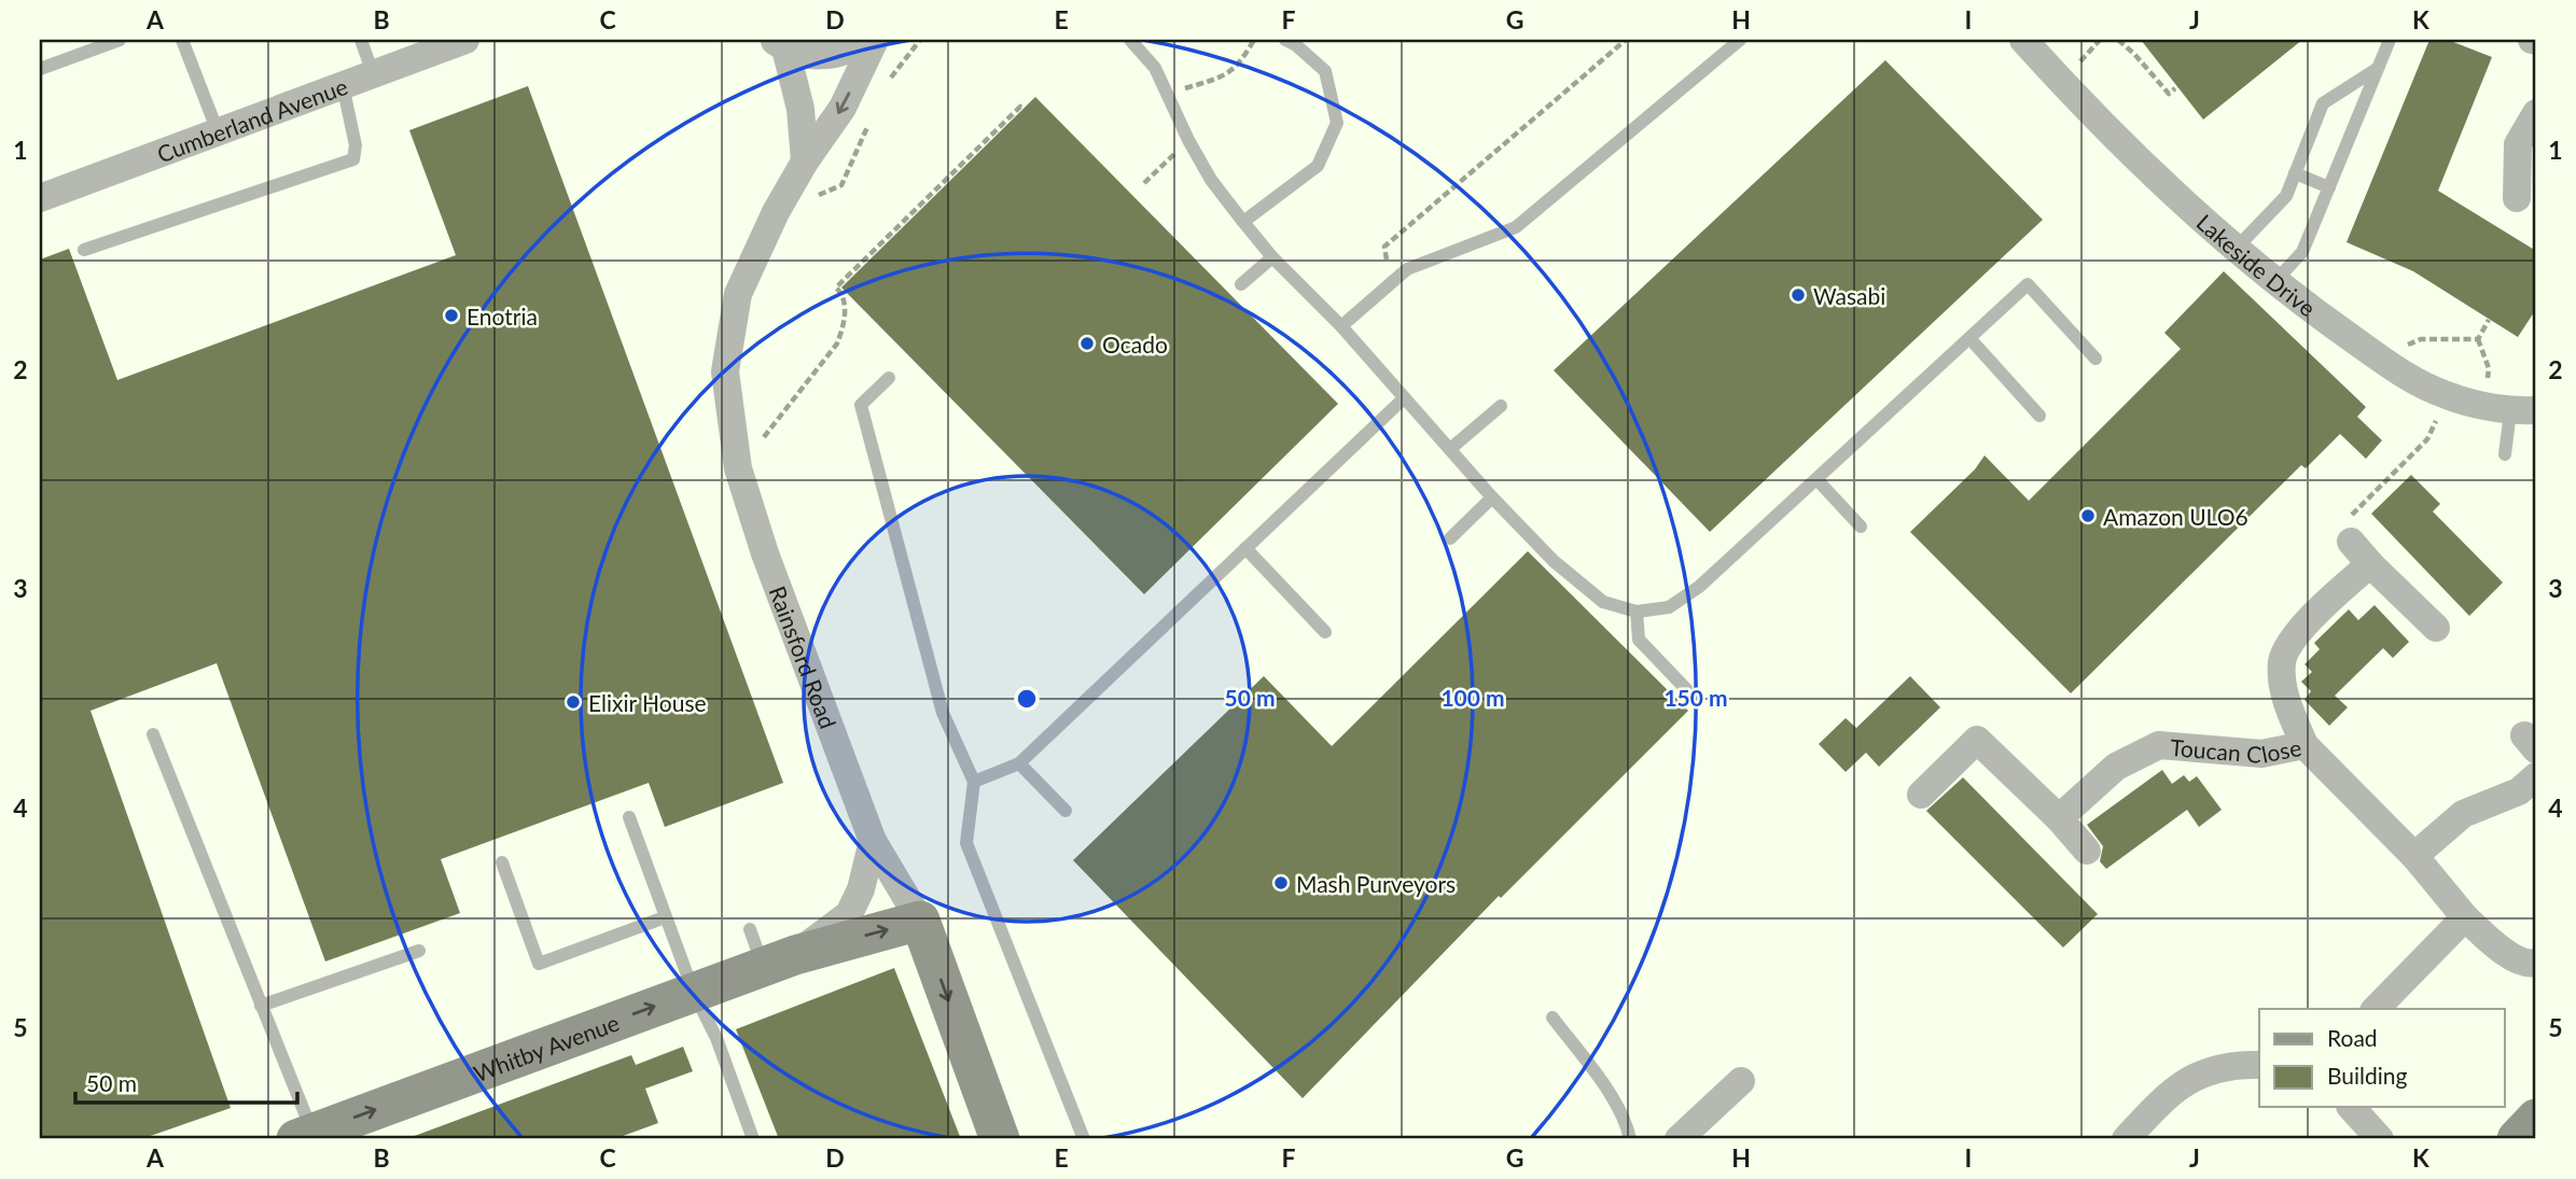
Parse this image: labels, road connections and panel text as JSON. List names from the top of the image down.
{
  "streets": {
    "street": [
      "Cumberland Avenue",
      "Lakeside Drive",
      "Rainsford Road",
      "Toucan Close",
      "Whitby Avenue"
    ]
  },
  "crossings": [
    ["Rainsford Road", "Whitby Avenue"]
  ],
  "one_way": ["Whitby Avenue"],
  "places": [
    "Wasabi",
    "Enotria",
    "Ocado",
    "Amazon ULO6",
    "Elixir House",
    "Mash Purveyors"
  ],
  "legend": ["Road", "Building"],
  "scale_bar": "50 m",
  "grid": {
    "columns": [
      "A",
      "B",
      "C",
      "D",
      "E",
      "F",
      "G",
      "H",
      "I",
      "J",
      "K"
    ],
    "rows": [
      "1",
      "2",
      "3",
      "4",
      "5"
    ]
  },
  "rings": ["50 m", "100 m", "150 m"]
}
